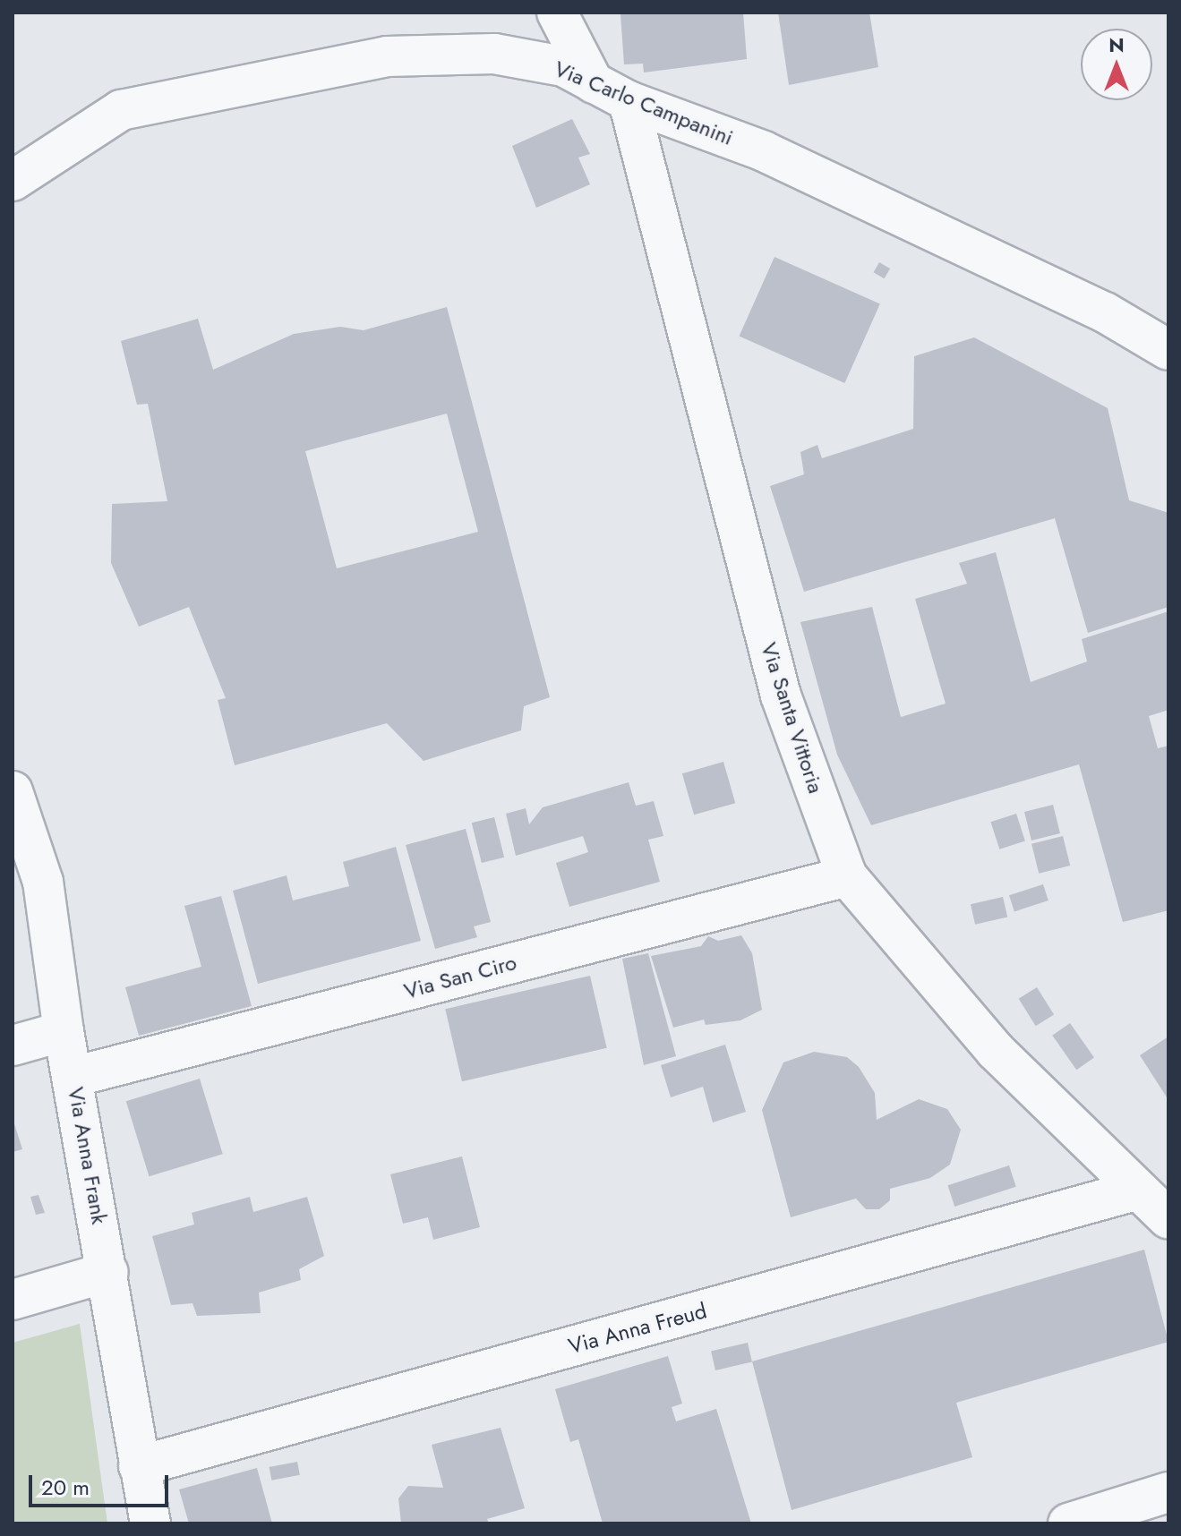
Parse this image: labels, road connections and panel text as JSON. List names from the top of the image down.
{
  "streets": {
    "street": [
      "Via Carlo Campanini",
      "Via Santa Vittoria",
      "Via San Ciro",
      "Via Anna Frank",
      "Via Anna Freud"
    ]
  },
  "crossings": [
    ["Via Carlo Campanini", "Via Santa Vittoria"],
    ["Via Santa Vittoria", "Via San Ciro"],
    ["Via Santa Vittoria", "Via Anna Freud"],
    ["Via San Ciro", "Via Anna Frank"],
    ["Via Anna Frank", "Via Anna Freud"]
  ],
  "scale_bar": "20 m",
  "north": "top"
}
